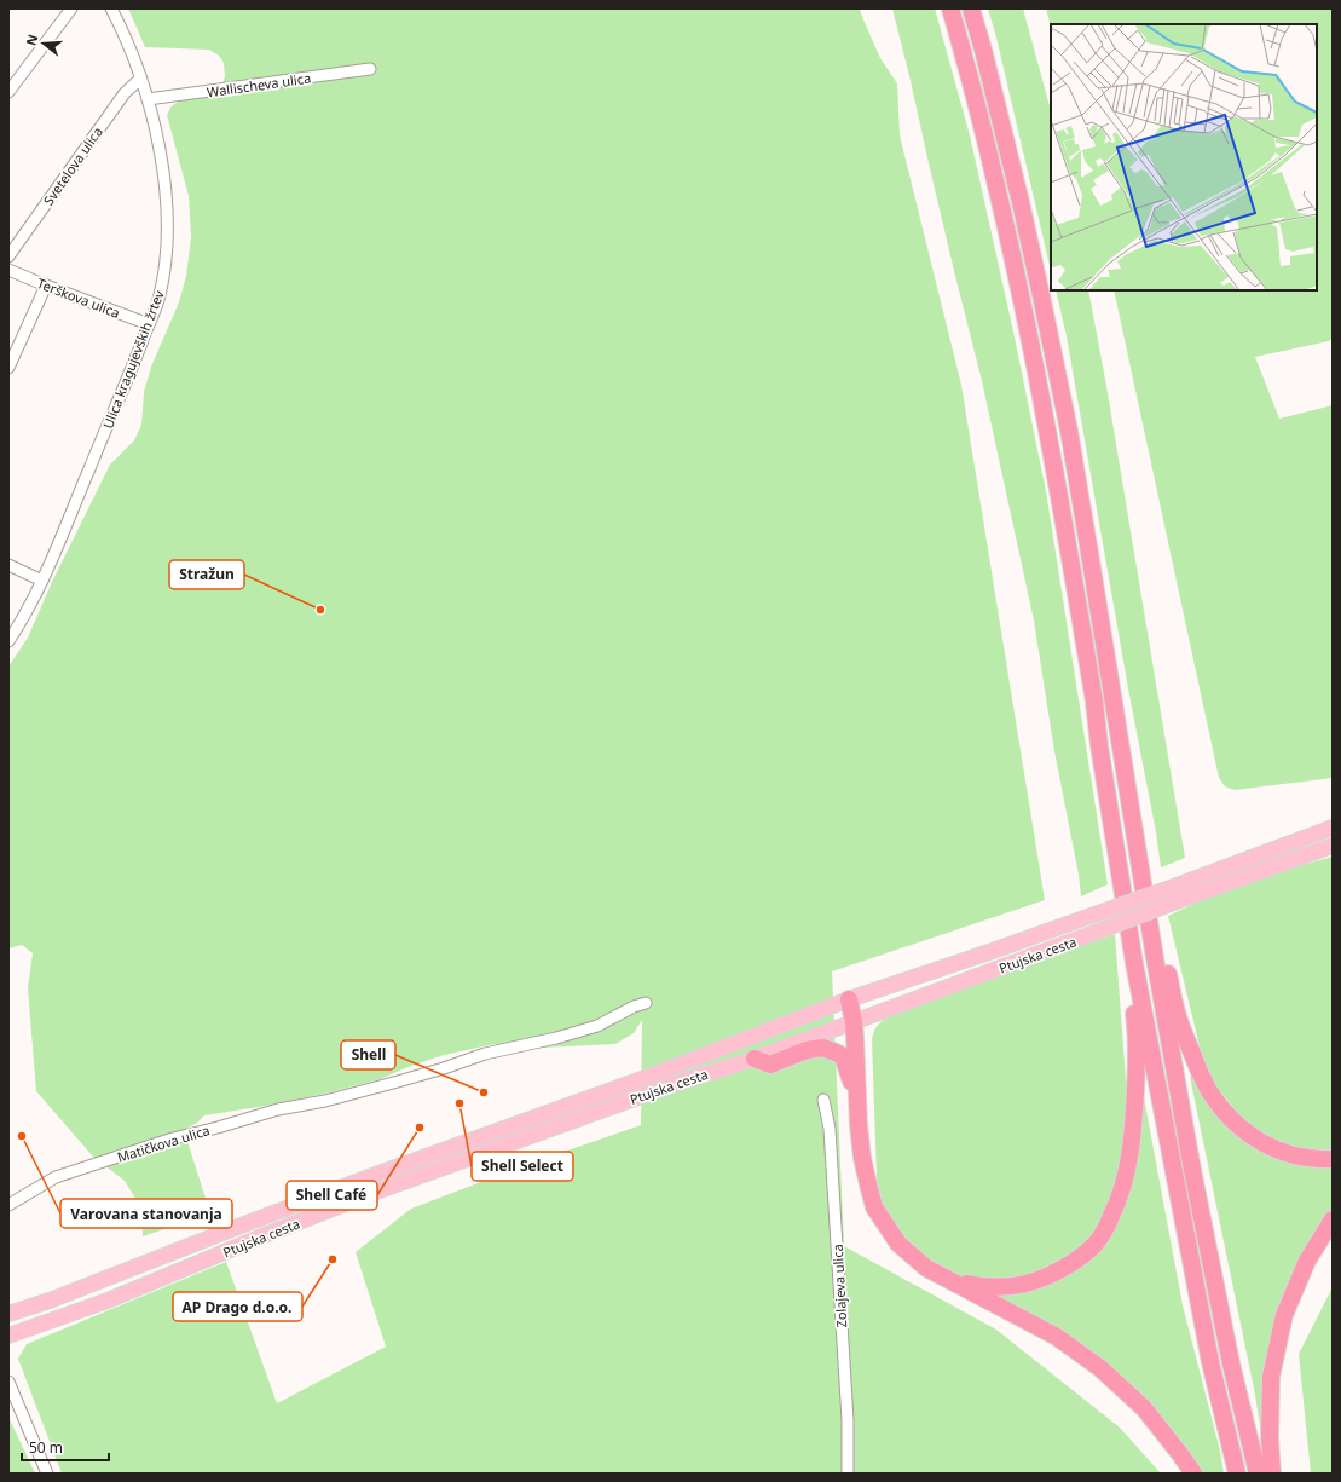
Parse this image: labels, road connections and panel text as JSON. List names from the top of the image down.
{
  "streets": {
    "main road": ["Ptujska cesta"],
    "street": [
      "Wallischeva ulica",
      "Svetelova ulica",
      "Terškova ulica",
      "Ulica kragujevških žrtev",
      "Matičkova ulica",
      "Zolajeva ulica"
    ]
  },
  "crossings": [
    ["Wallischeva ulica", "Ulica kragujevških žrtev"],
    ["Svetelova ulica", "Ulica kragujevških žrtev"],
    ["Terškova ulica", "Ulica kragujevških žrtev"]
  ],
  "places": [
    "Stražun",
    "Shell",
    "Shell Select",
    "Shell Café",
    "Varovana stanovanja",
    "AP Drago d.o.o."
  ],
  "scale_bar": "50 m",
  "north": "left"
}
